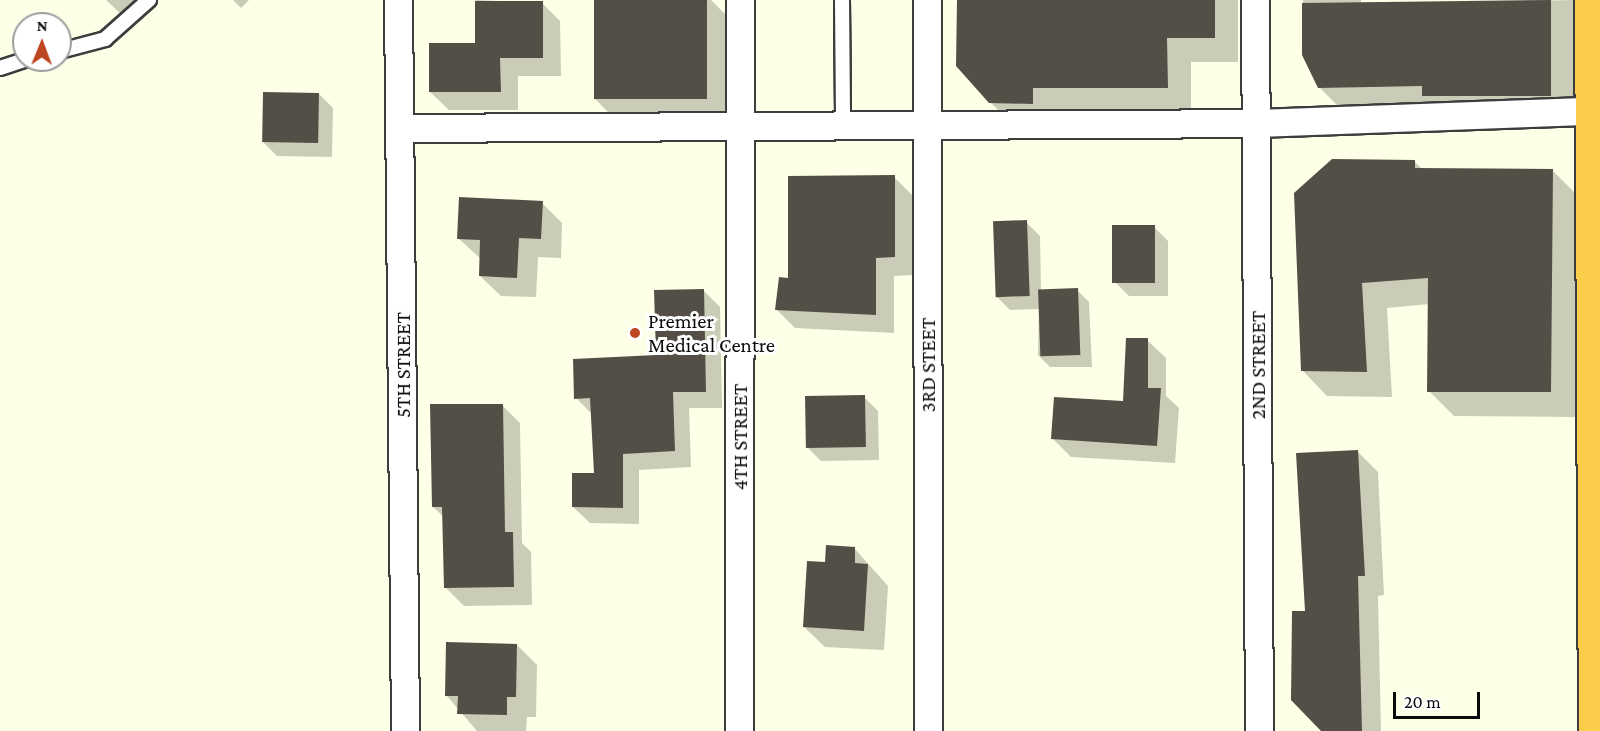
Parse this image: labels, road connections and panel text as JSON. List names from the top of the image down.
{
  "streets": {
    "street": [
      "5TH STREET",
      "3RD STEET",
      "2ND STREET",
      "4TH STREET"
    ]
  },
  "places": ["Premier Medical Centre"],
  "scale_bar": "20 m",
  "north": "top"
}
